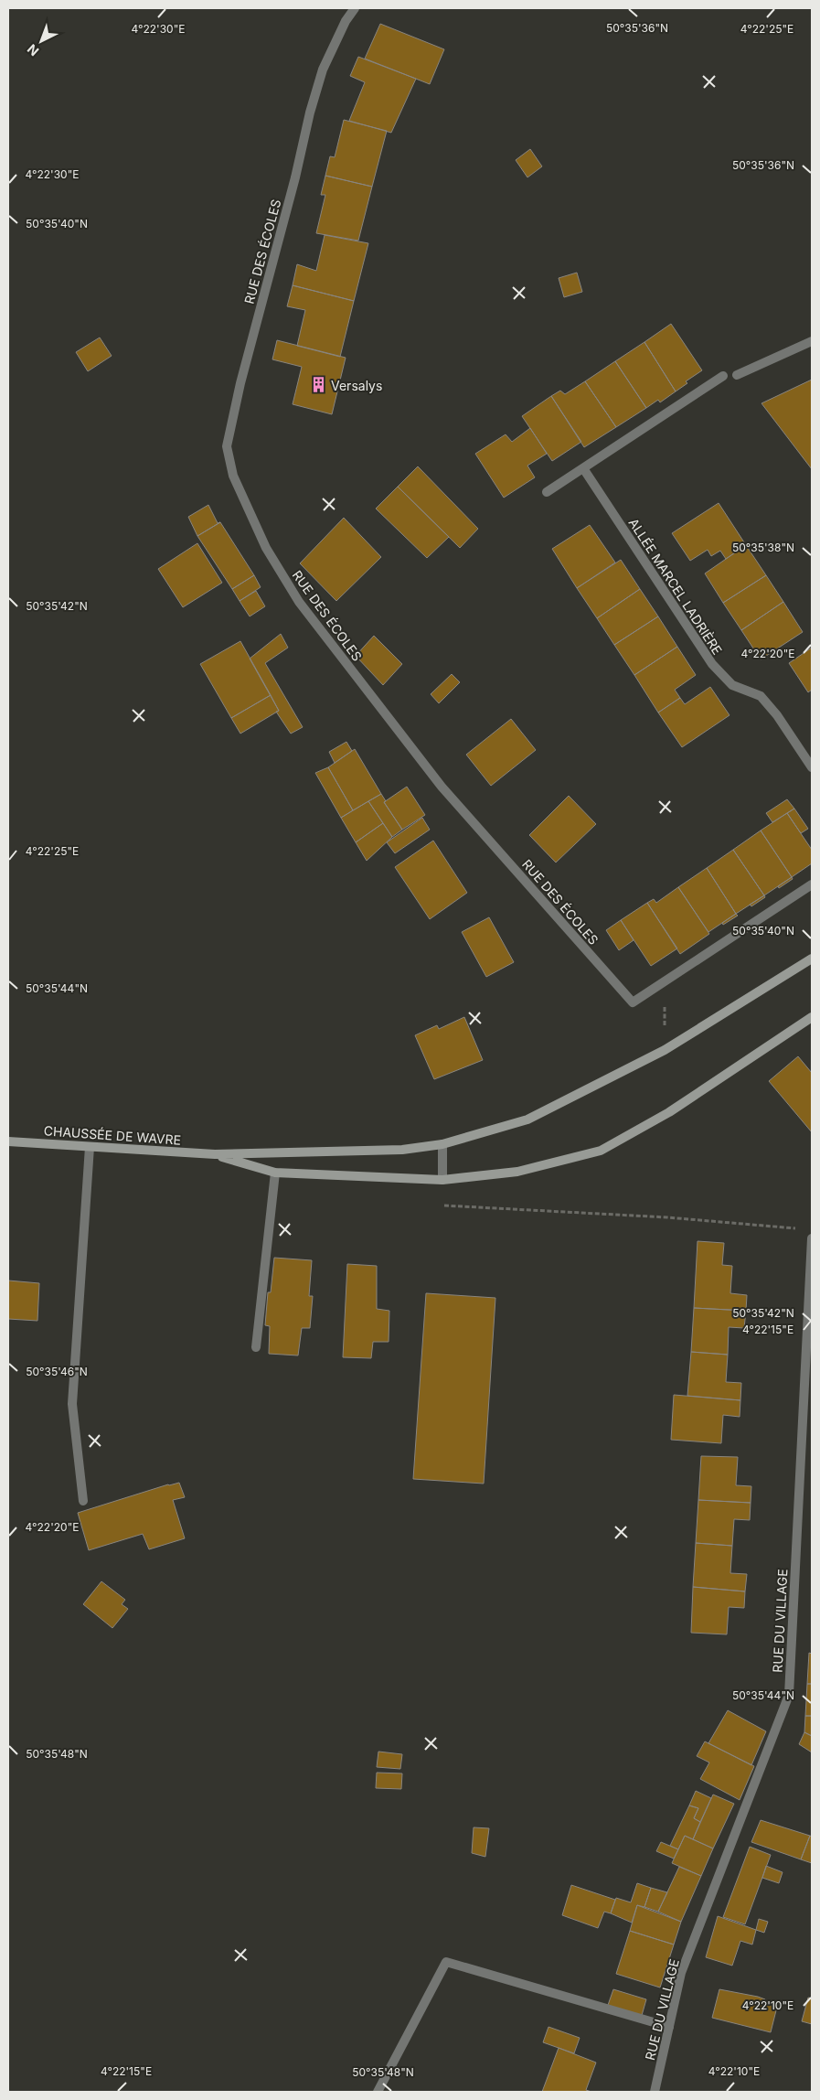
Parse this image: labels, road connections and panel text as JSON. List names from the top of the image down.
{
  "streets": {
    "main road": ["CHAUSSÉE DE WAVRE"],
    "street": ["RUE DES ÉCOLES", "ALLÉE MARCEL LADRIÈRE", "RUE DU VILLAGE"]
  },
  "places": {
    "building": ["Versalys"]
  },
  "north": "bottom left",
  "coordinates": [
    "50°35'36\"N",
    "4°22'30\"E",
    "4°22'25\"E",
    "50°35'40\"N",
    "50°35'38\"N",
    "50°35'42\"N",
    "4°22'20\"E",
    "50°35'44\"N",
    "4°22'15\"E",
    "50°35'46\"N",
    "50°35'48\"N",
    "4°22'10\"E"
  ]
}
